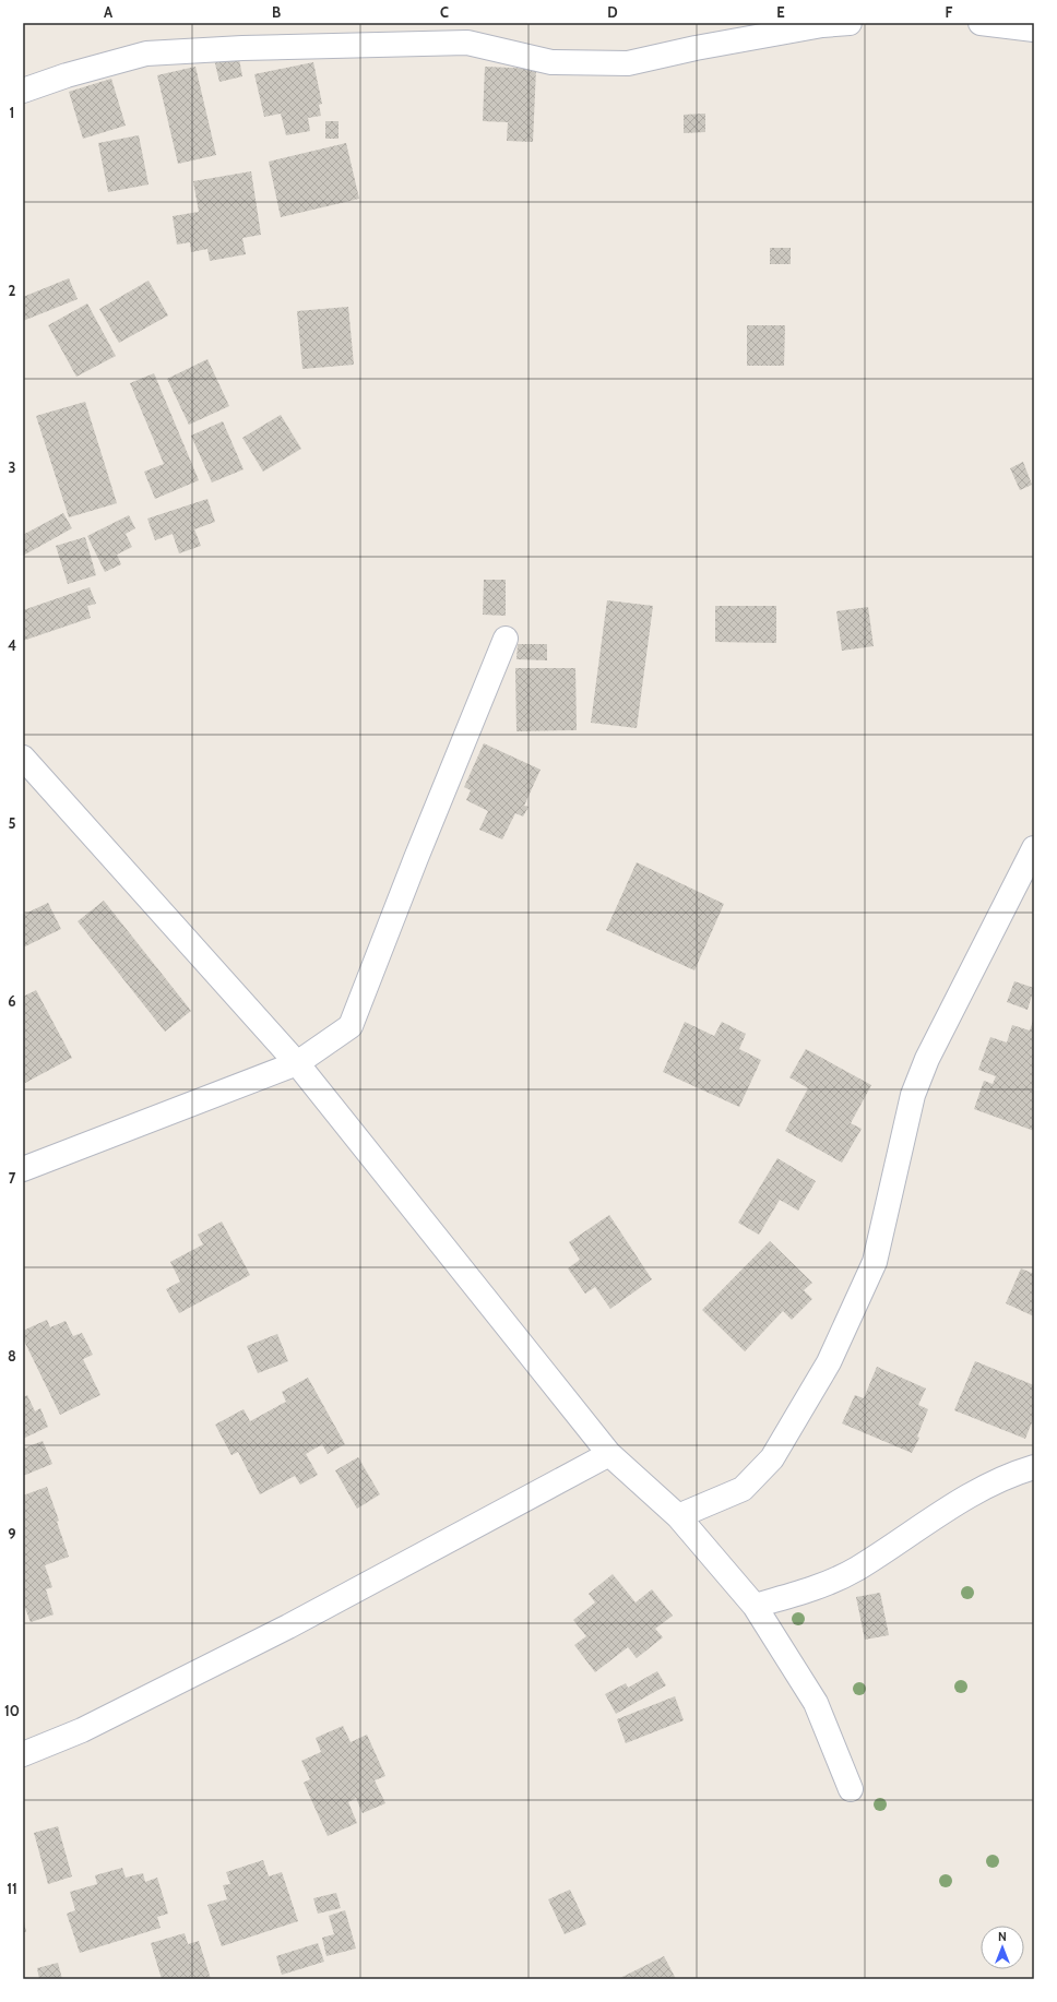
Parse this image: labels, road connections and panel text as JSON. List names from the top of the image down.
{
  "north": "top",
  "grid": {
    "columns": [
      "A",
      "B",
      "C",
      "D",
      "E",
      "F"
    ],
    "rows": [
      "1",
      "2",
      "3",
      "4",
      "5",
      "6",
      "7",
      "8",
      "9",
      "10",
      "11"
    ]
  }
}
